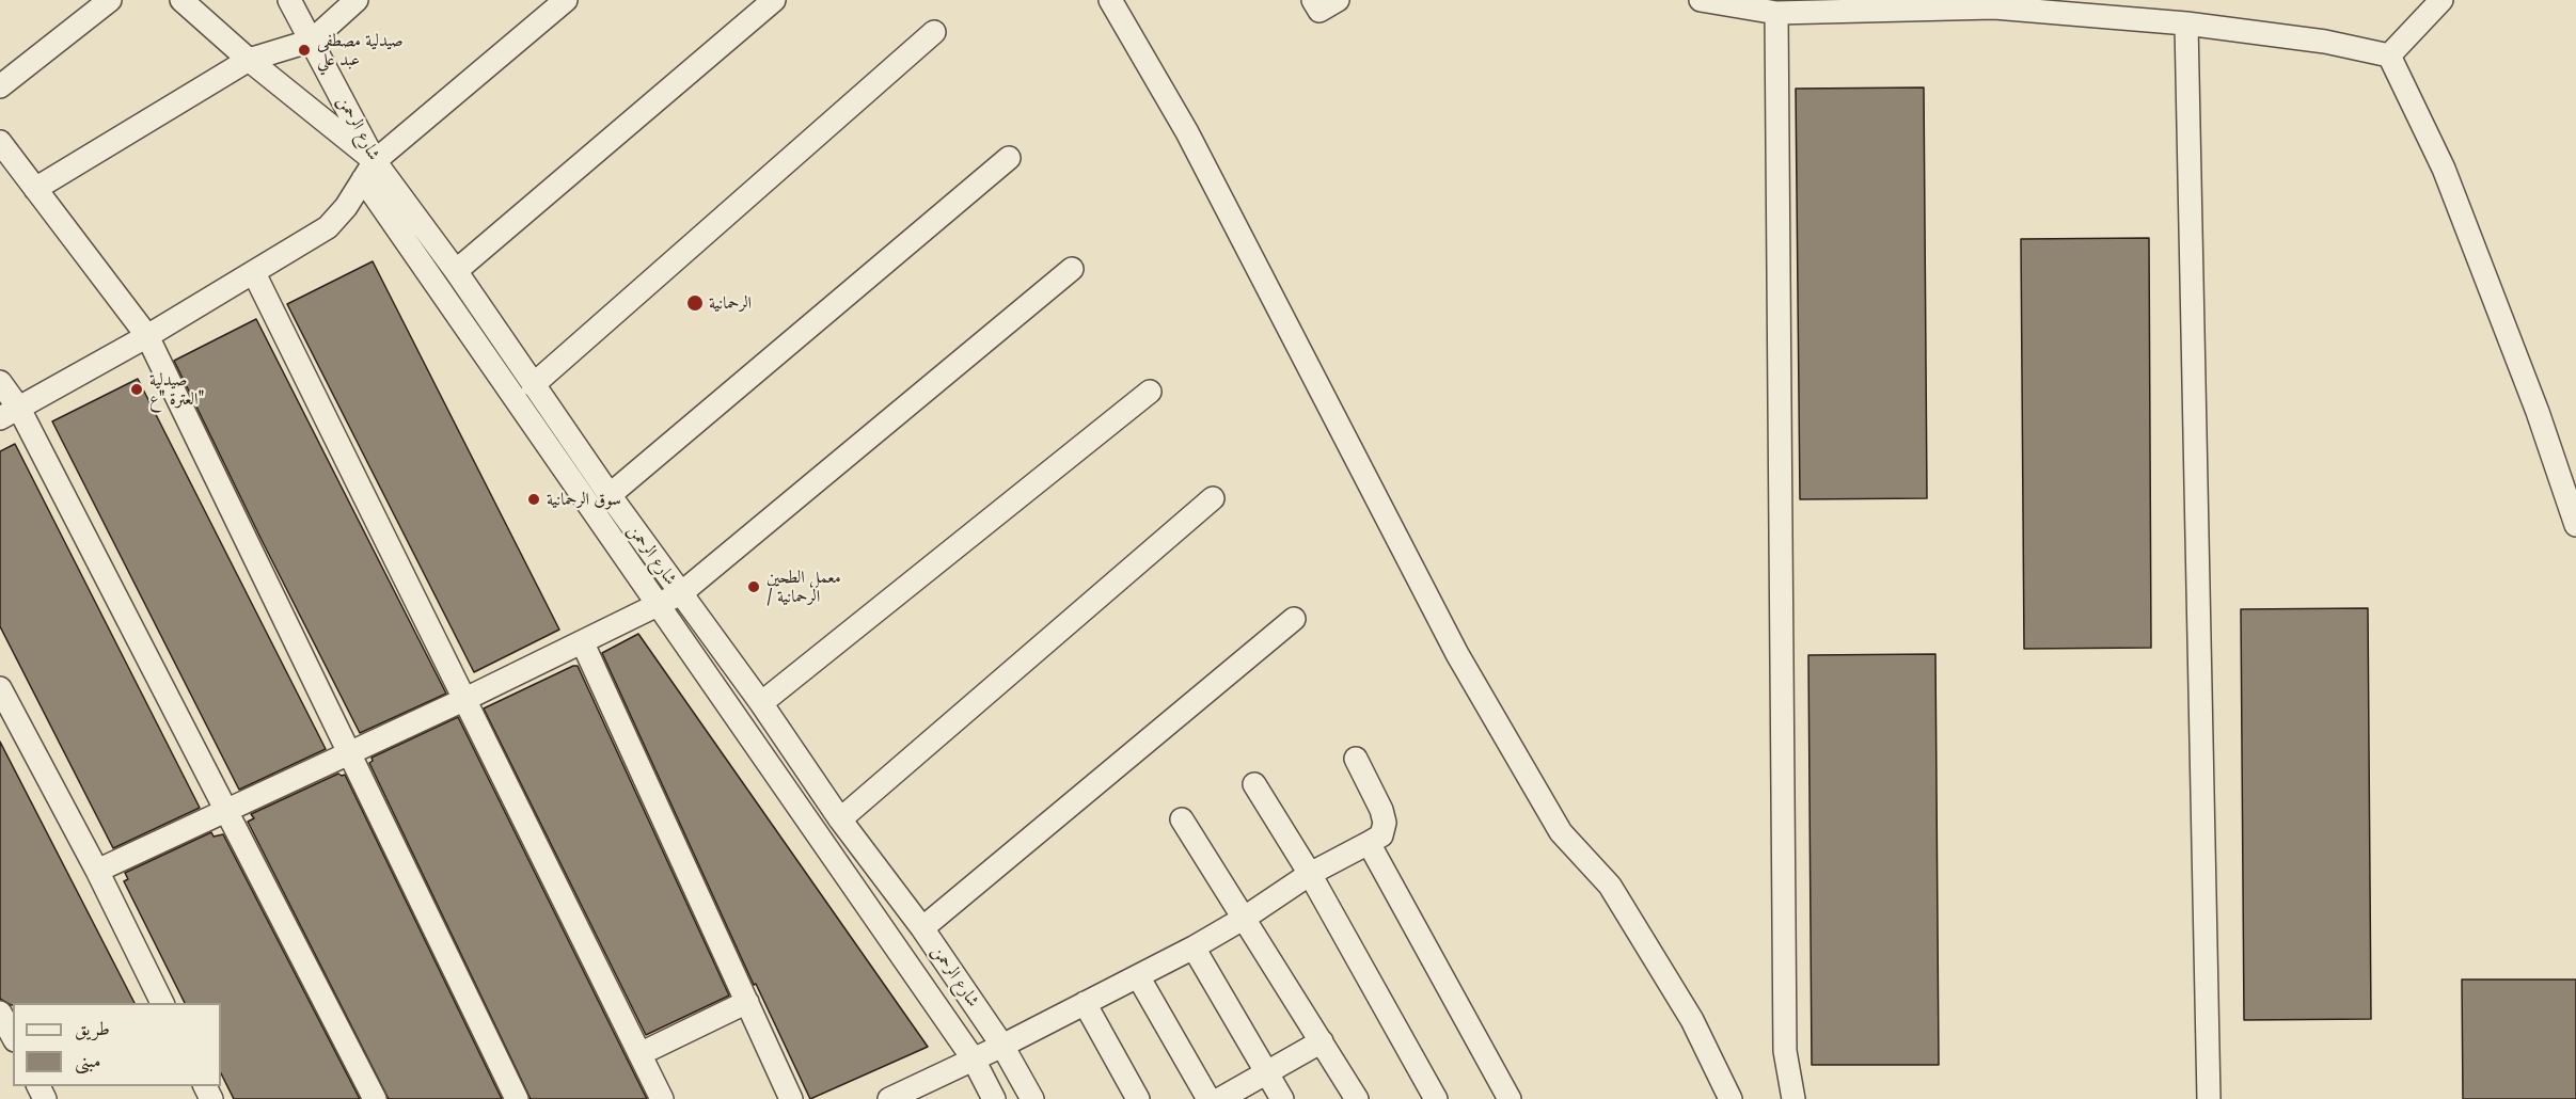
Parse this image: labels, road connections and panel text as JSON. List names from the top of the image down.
{
  "streets": {
    "street": ["شارع الرحمن"]
  },
  "places": [
    "صيدلية مصطفى عبد علي",
    "الرحمانية",
    "صيدلية العترة \"ع\"",
    "سوق الرحمانية",
    "معمل الطحين / الرحمانية"
  ],
  "legend": ["طريق", "مبنى"]
}
